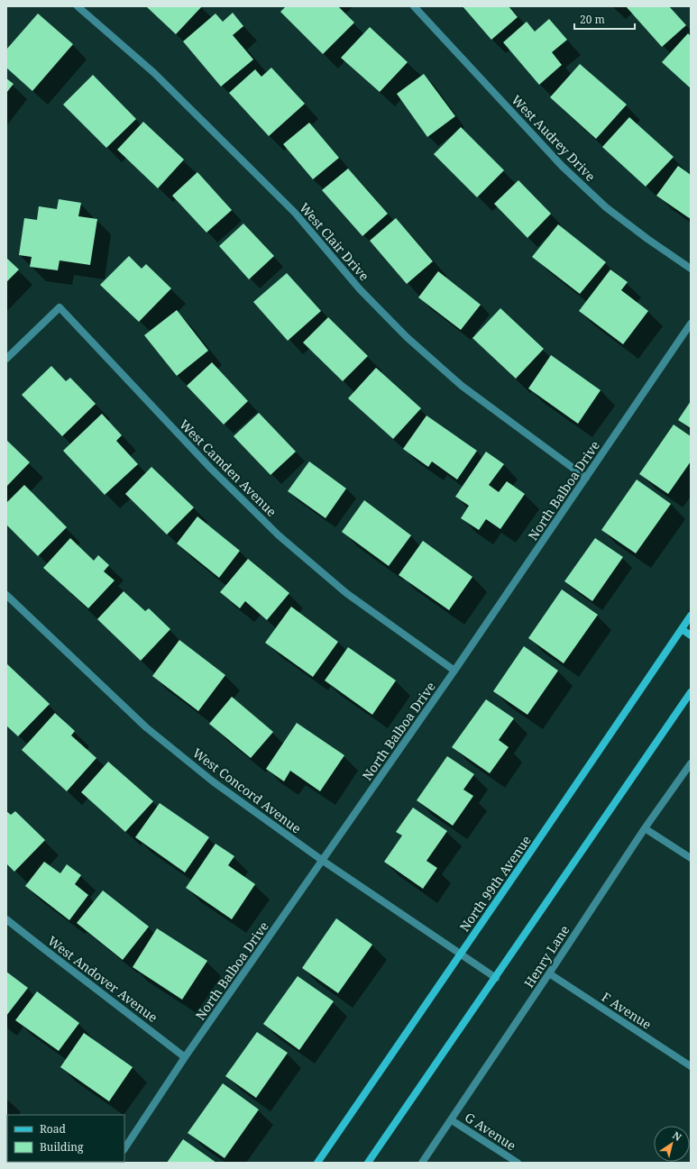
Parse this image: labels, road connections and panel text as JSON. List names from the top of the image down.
{
  "streets": {
    "main road": ["North 99th Avenue"],
    "street": [
      "West Audrey Drive",
      "West Clair Drive",
      "West Camden Avenue",
      "North Balboa Drive",
      "West Concord Avenue",
      "Henry Lane",
      "West Andover Avenue",
      "F Avenue",
      "G Avenue"
    ]
  },
  "crossings": [
    ["West Clair Drive", "North Balboa Drive"],
    ["West Camden Avenue", "North Balboa Drive"],
    ["North Balboa Drive", "West Concord Avenue"],
    ["North Balboa Drive", "West Andover Avenue"],
    ["West Concord Avenue", "North 99th Avenue"],
    ["Henry Lane", "F Avenue"],
    ["Henry Lane", "G Avenue"]
  ],
  "legend": ["Road", "Building"],
  "scale_bar": "20 m",
  "north": "top right"
}
